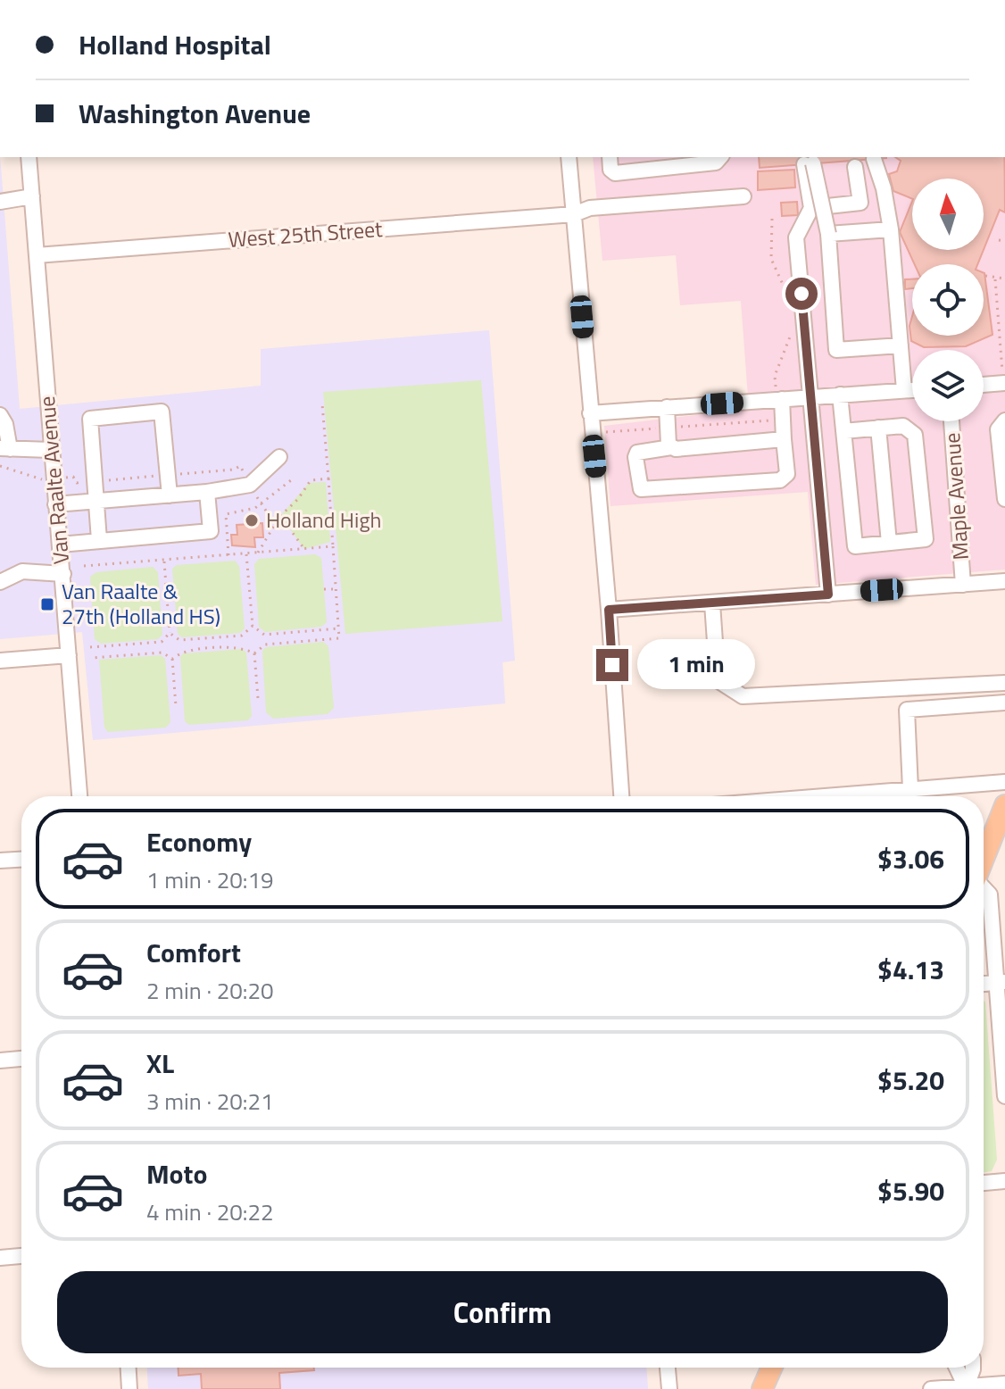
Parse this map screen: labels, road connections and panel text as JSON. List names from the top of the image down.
{
  "streets": {
    "street": ["West 25th Street", "Van Raalte Avenue", "Maple Avenue"]
  },
  "crossings": [
    ["West 25th Street", "Van Raalte Avenue"]
  ],
  "places": {
    "other": ["Holland High"],
    "transit": ["Van Raalte & 27th (Holland HS)"]
  },
  "north": "top",
  "page": {
    "banner": ["Holland Hospital", "Washington Avenue"],
    "bubble": "1 min",
    "list": [
      {
        "name": "Economy",
        "note": "1 min · 20:19",
        "value": "$3.06"
      },
      {
        "name": "Comfort",
        "note": "2 min · 20:20",
        "value": "$4.13"
      },
      {
        "name": "XL",
        "note": "3 min · 20:21",
        "value": "$5.20"
      },
      {
        "name": "Moto",
        "note": "4 min · 20:22",
        "value": "$5.90"
      }
    ],
    "buttons": "Confirm"
  }
}
